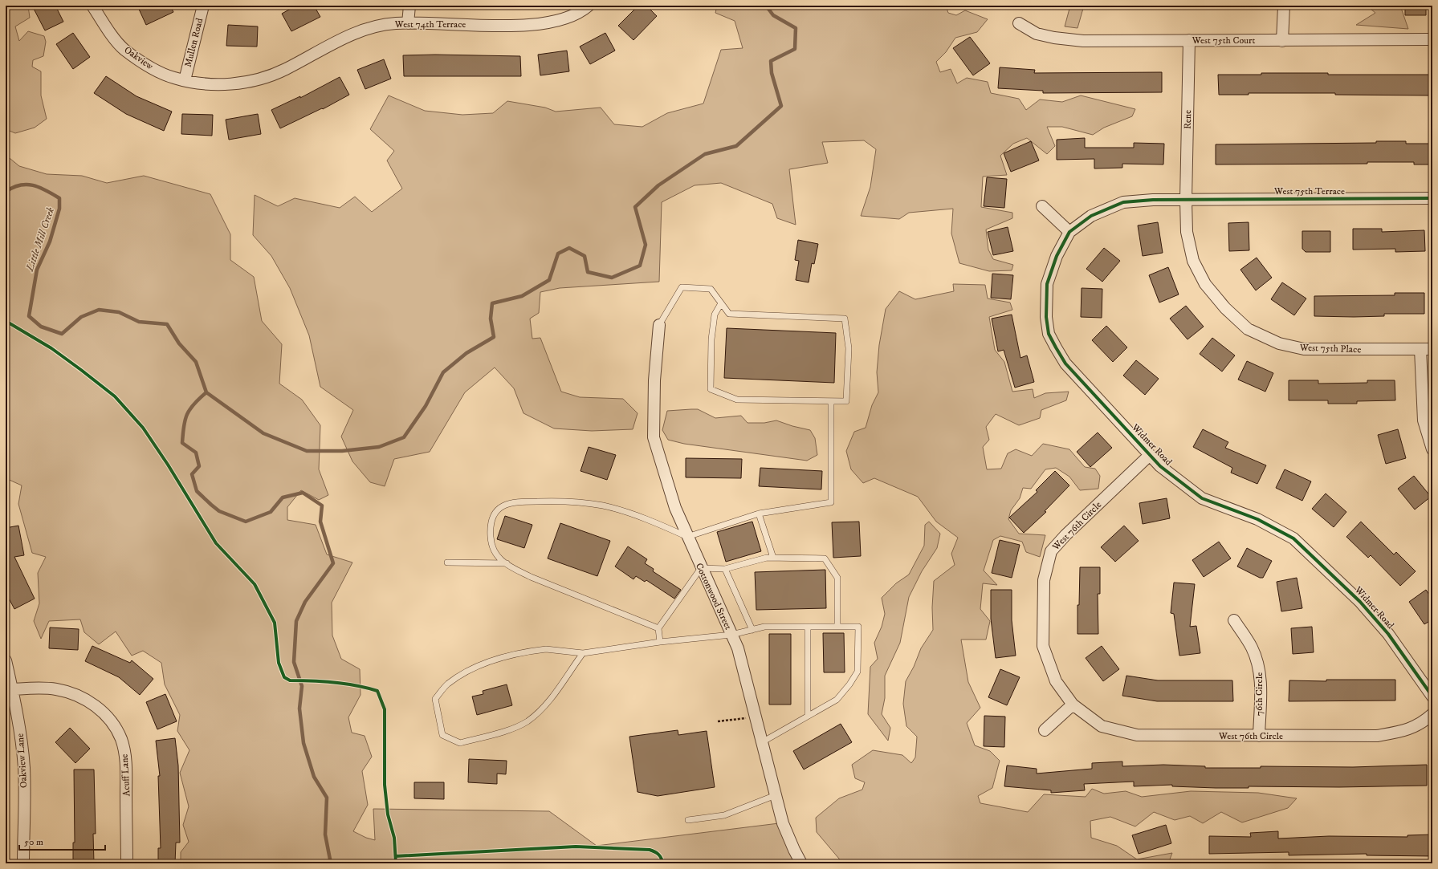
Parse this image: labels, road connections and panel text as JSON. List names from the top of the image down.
{
  "streets": {
    "street": [
      "West 74th Terrace",
      "West 75th Court",
      "Mullen Road",
      "Oakview",
      "Rene",
      "West 75th Terrace",
      "West 75th Place",
      "Widmer Road",
      "West 76th Circle",
      "Cottonwood Street",
      "76th Circle",
      "Oakview Lane",
      "Acuff Lane"
    ]
  },
  "crossings": [
    ["West 74th Terrace", "Mullen Road"],
    ["West 74th Terrace", "Oakview"],
    ["West 75th Court", "Rene"],
    ["Mullen Road", "Oakview"],
    ["Rene", "West 75th Terrace"],
    ["Rene", "West 75th Place"],
    ["Rene", "Widmer Road"],
    ["West 75th Terrace", "West 75th Place"],
    ["West 75th Terrace", "Widmer Road"],
    ["West 75th Place", "Widmer Road"],
    ["Widmer Road", "West 76th Circle"],
    ["West 76th Circle", "76th Circle"],
    ["Oakview Lane", "Acuff Lane"]
  ],
  "water": ["Little Mill Creek"],
  "scale_bar": "50 m"
}
